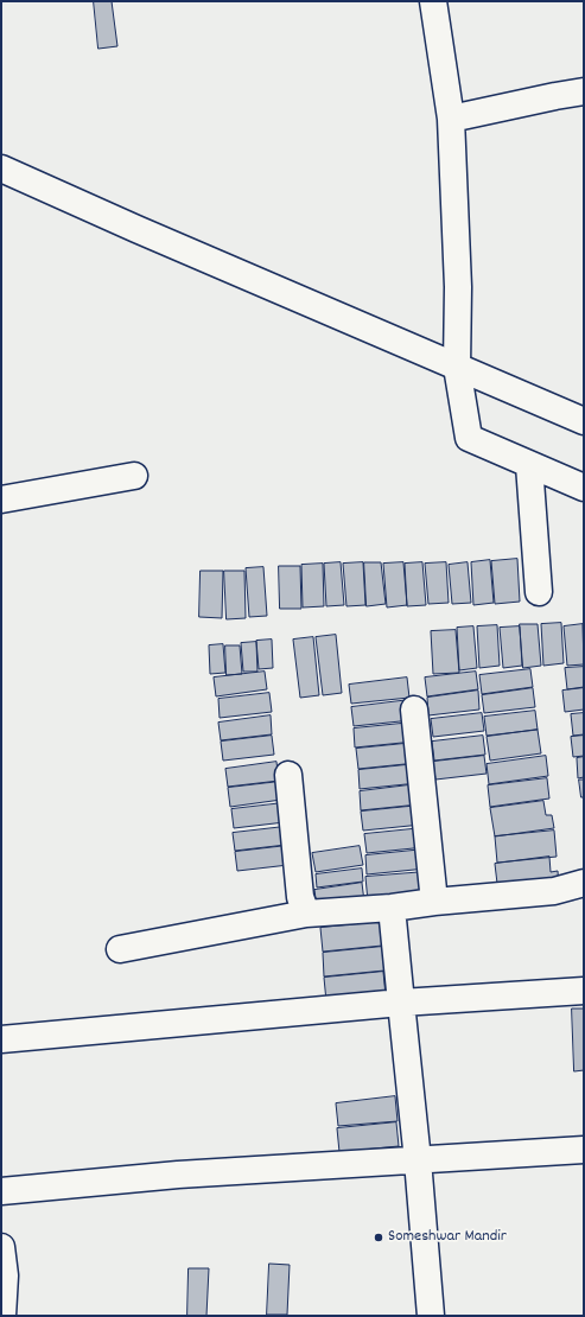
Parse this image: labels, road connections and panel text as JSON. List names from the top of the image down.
{
  "places": ["Someshwar Mandir"]
}
